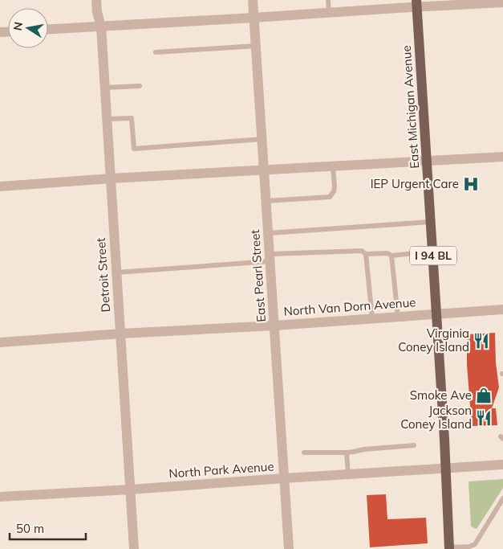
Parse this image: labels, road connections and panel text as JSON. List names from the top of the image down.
{
  "streets": {
    "main road": ["East Michigan Avenue", "I 94 BL"],
    "street": [
      "Detroit Street",
      "East Pearl Street",
      "North Van Dorn Avenue",
      "North Park Avenue"
    ]
  },
  "crossings": [
    ["East Michigan Avenue", "North Van Dorn Avenue"],
    ["East Michigan Avenue", "North Park Avenue"],
    ["Detroit Street", "North Van Dorn Avenue"],
    ["Detroit Street", "North Park Avenue"],
    ["East Pearl Street", "North Van Dorn Avenue"],
    ["East Pearl Street", "North Park Avenue"]
  ],
  "places": {
    "hospital": ["IEP Urgent Care"],
    "restaurant": ["Virginia Coney Island", "Jackson Coney Island"],
    "shop": ["Smoke Ave"]
  },
  "scale_bar": "50 m",
  "north": "left"
}
